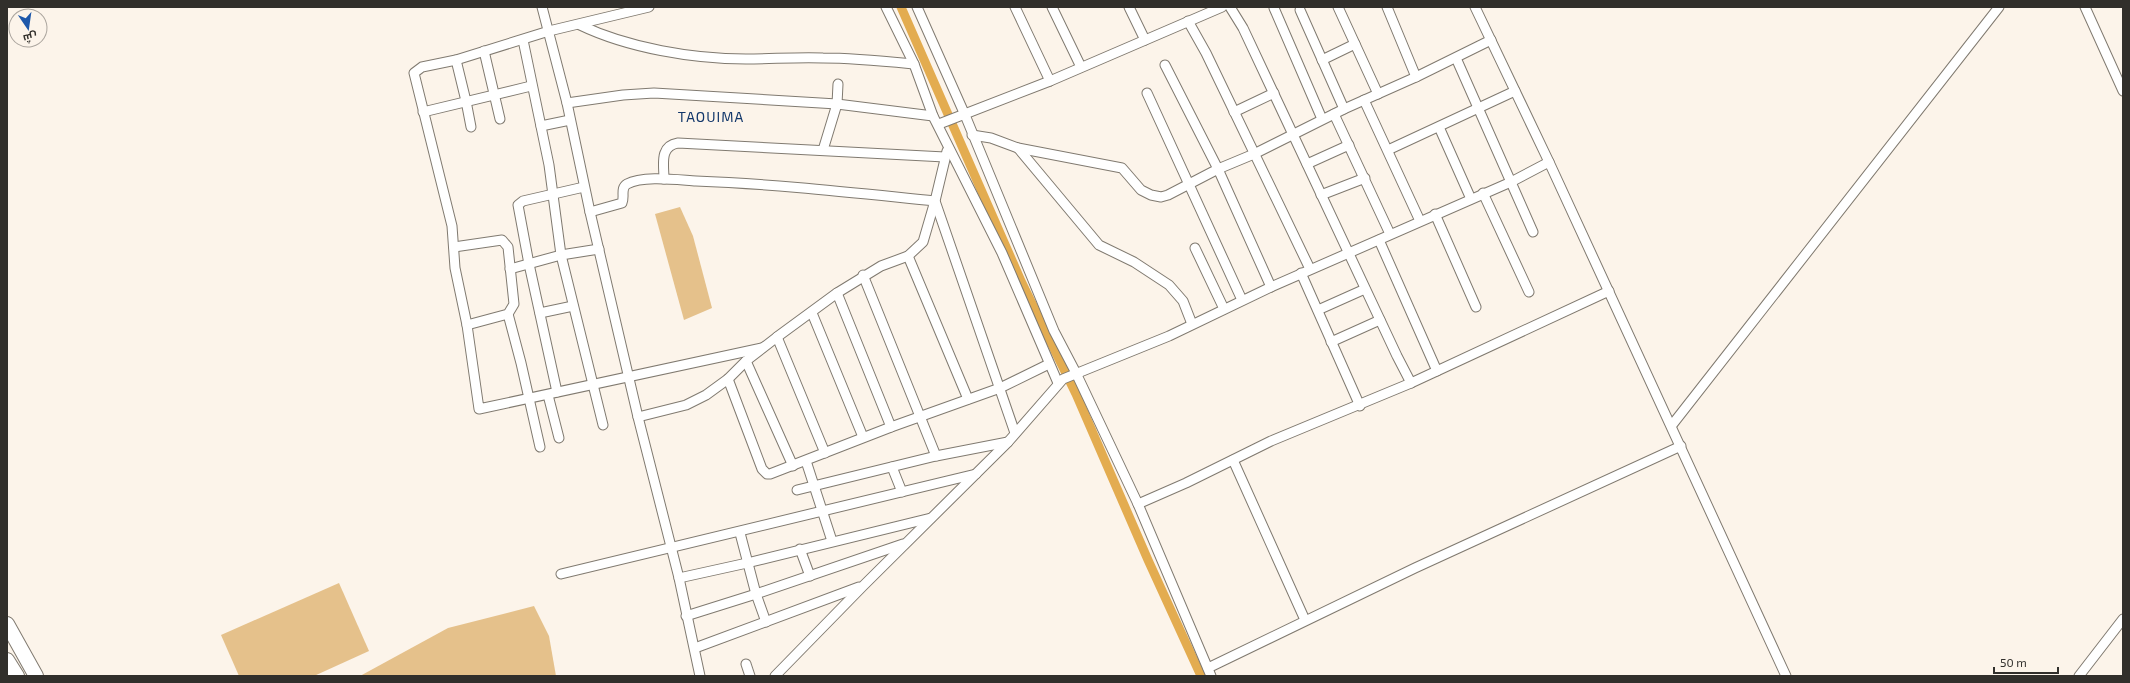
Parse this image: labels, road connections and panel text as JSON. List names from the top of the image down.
{
  "districts": ["TAOUIMA"],
  "scale_bar": "50 m",
  "north": "bottom"
}
